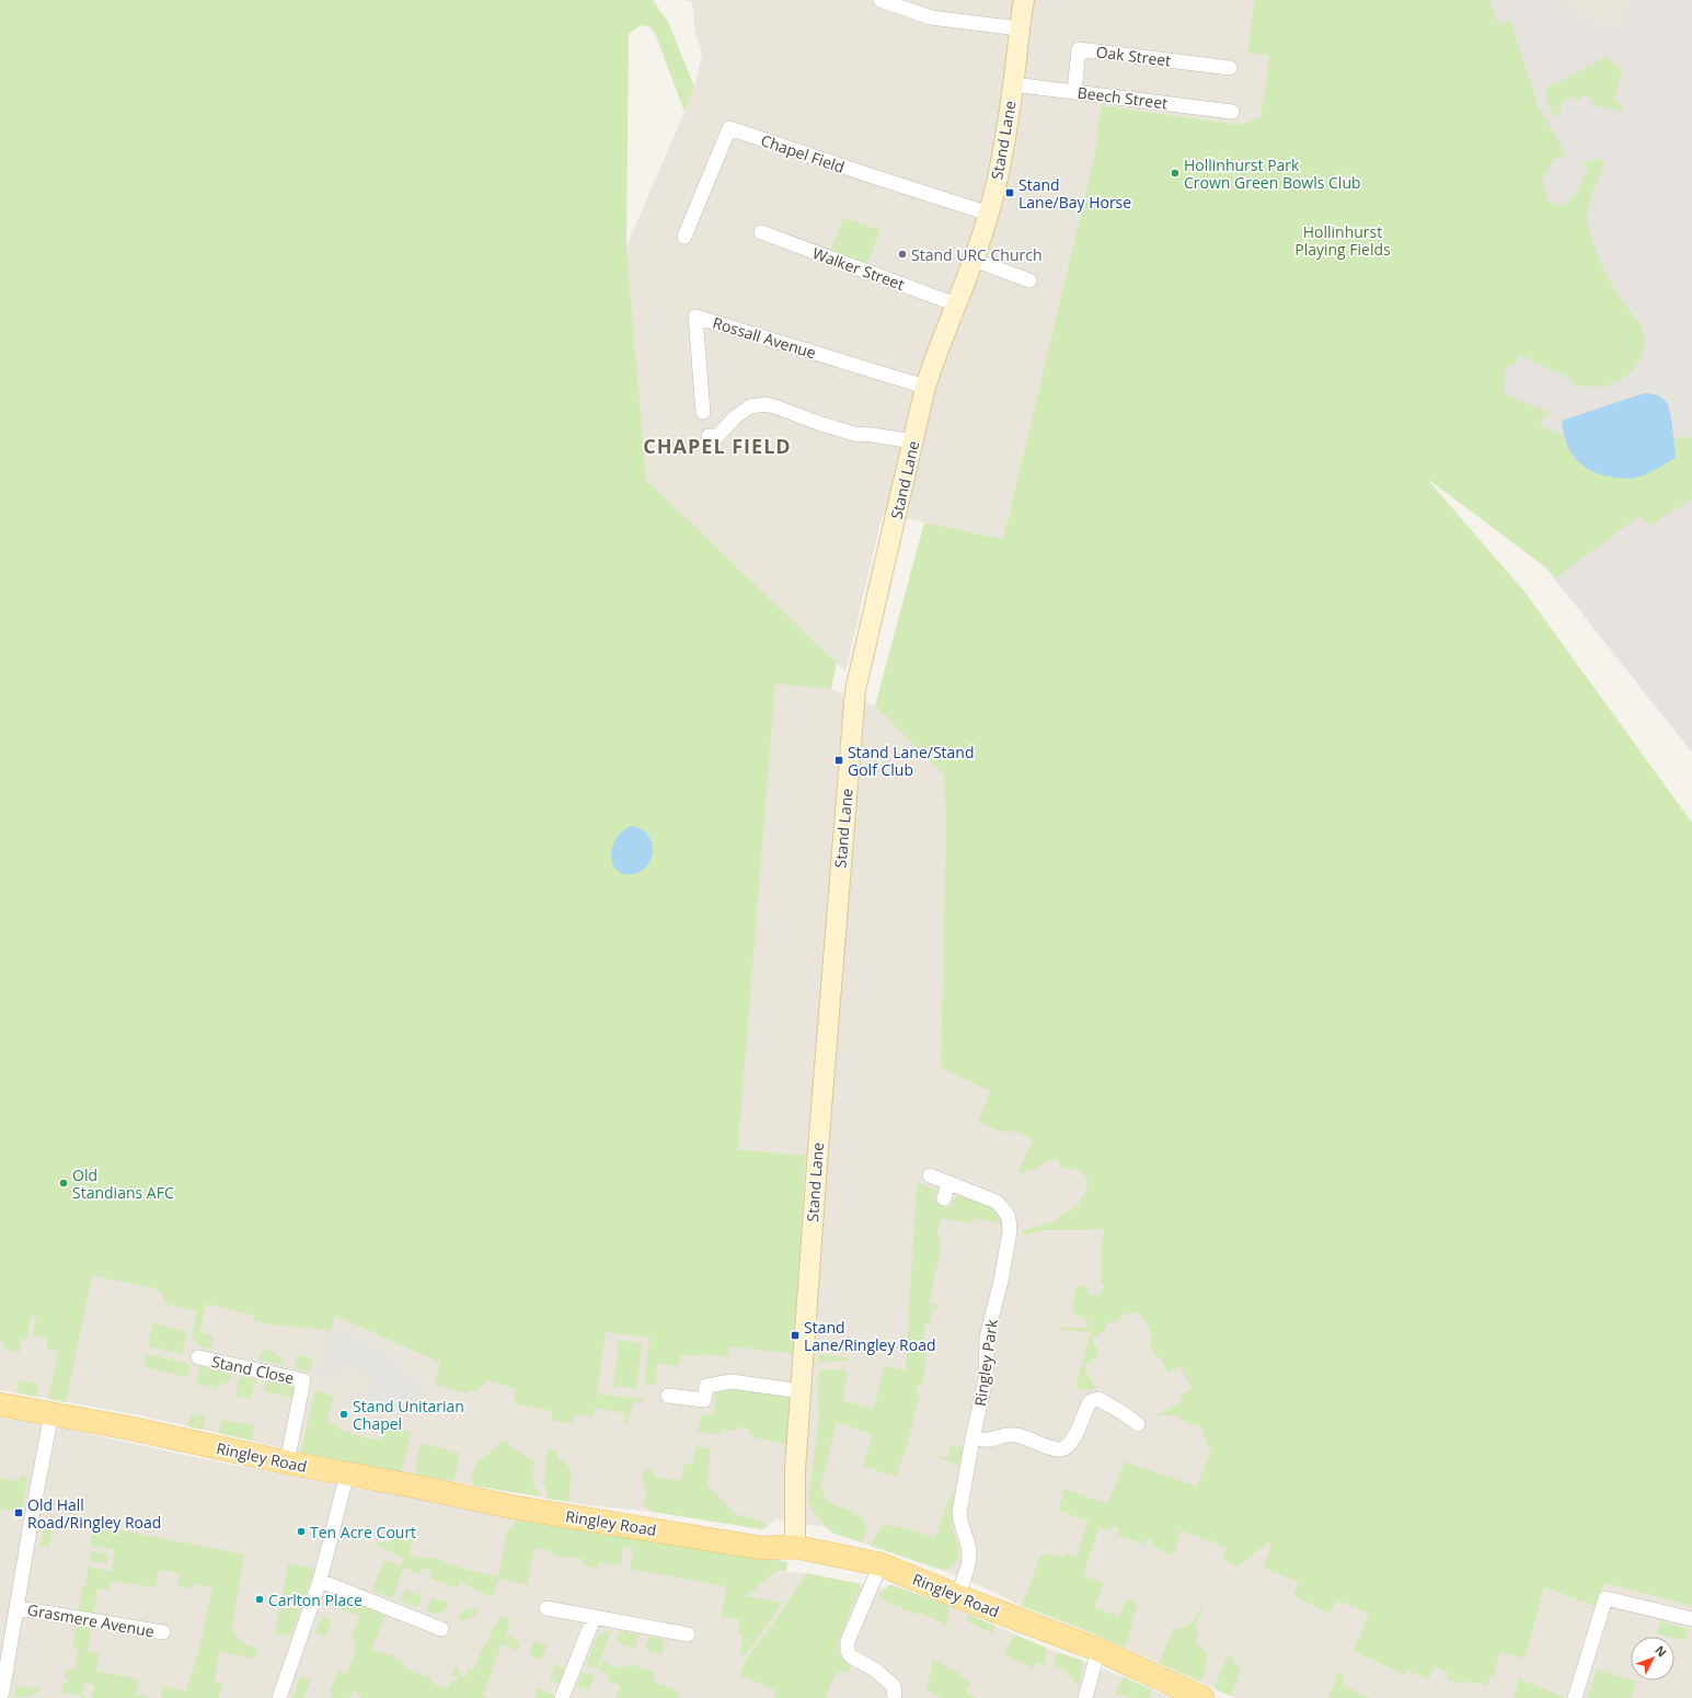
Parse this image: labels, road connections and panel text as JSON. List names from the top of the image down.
{
  "streets": {
    "main road": ["Ringley Road"],
    "street": [
      "Oak Street",
      "Beech Street",
      "Stand Lane",
      "Chapel Field",
      "Walker Street",
      "Rossall Avenue",
      "Ringley Park",
      "Stand Close",
      "Grasmere Avenue"
    ]
  },
  "crossings": [
    ["Oak Street", "Beech Street"],
    ["Beech Street", "Stand Lane"],
    ["Stand Lane", "Chapel Field"],
    ["Stand Lane", "Walker Street"],
    ["Stand Lane", "Rossall Avenue"],
    ["Stand Lane", "Ringley Road"],
    ["Ringley Park", "Ringley Road"],
    ["Stand Close", "Ringley Road"]
  ],
  "districts": ["CHAPEL FIELD"],
  "parks": ["Hollinhurst Playing Fields"],
  "places": {
    "other": [
      "Hollinhurst Park Crown Green Bowls Club",
      "Stand URC Church",
      "Old Standians AFC",
      "Stand Unitarian Chapel",
      "Ten Acre Court",
      "Carlton Place"
    ],
    "transit": [
      "Stand Lane/Bay Horse",
      "Stand Lane/Stand Golf Club",
      "Stand Lane/Ringley Road",
      "Old Hall Road/Ringley Road"
    ]
  },
  "north": "top right"
}
